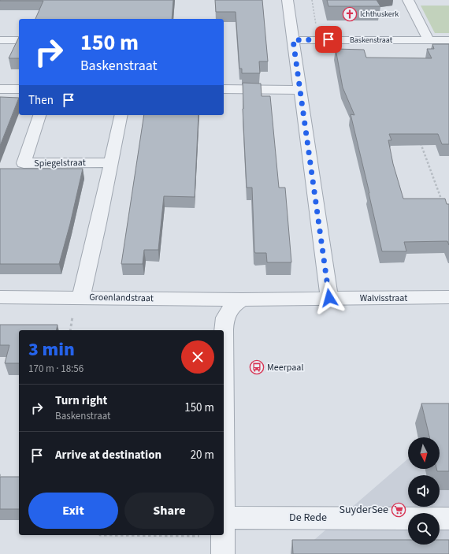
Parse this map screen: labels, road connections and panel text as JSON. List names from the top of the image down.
{
  "streets": {
    "street": [
      "Baskenstraat",
      "Spiegelstraat",
      "Groenlandstraat",
      "Walvisstraat",
      "De Rede"
    ]
  },
  "crossings": [
    ["Groenlandstraat", "Walvisstraat"]
  ],
  "places": {
    "church": ["Ichthuskerk"],
    "bus stop": ["Meerpaal"],
    "supermarket": ["SuyderSee"]
  },
  "north": "bottom",
  "page": {
    "turn": ["150 m", "Baskenstraat"],
    "then": "Then",
    "heading": ["3 min", "170 m · 18:56"],
    "list": [
      {
        "name": "Turn right",
        "note": "Baskenstraat",
        "value": "150 m"
      },
      {
        "name": "Arrive at destination",
        "value": "20 m"
      }
    ],
    "buttons": ["Exit", "Share"]
  }
}
